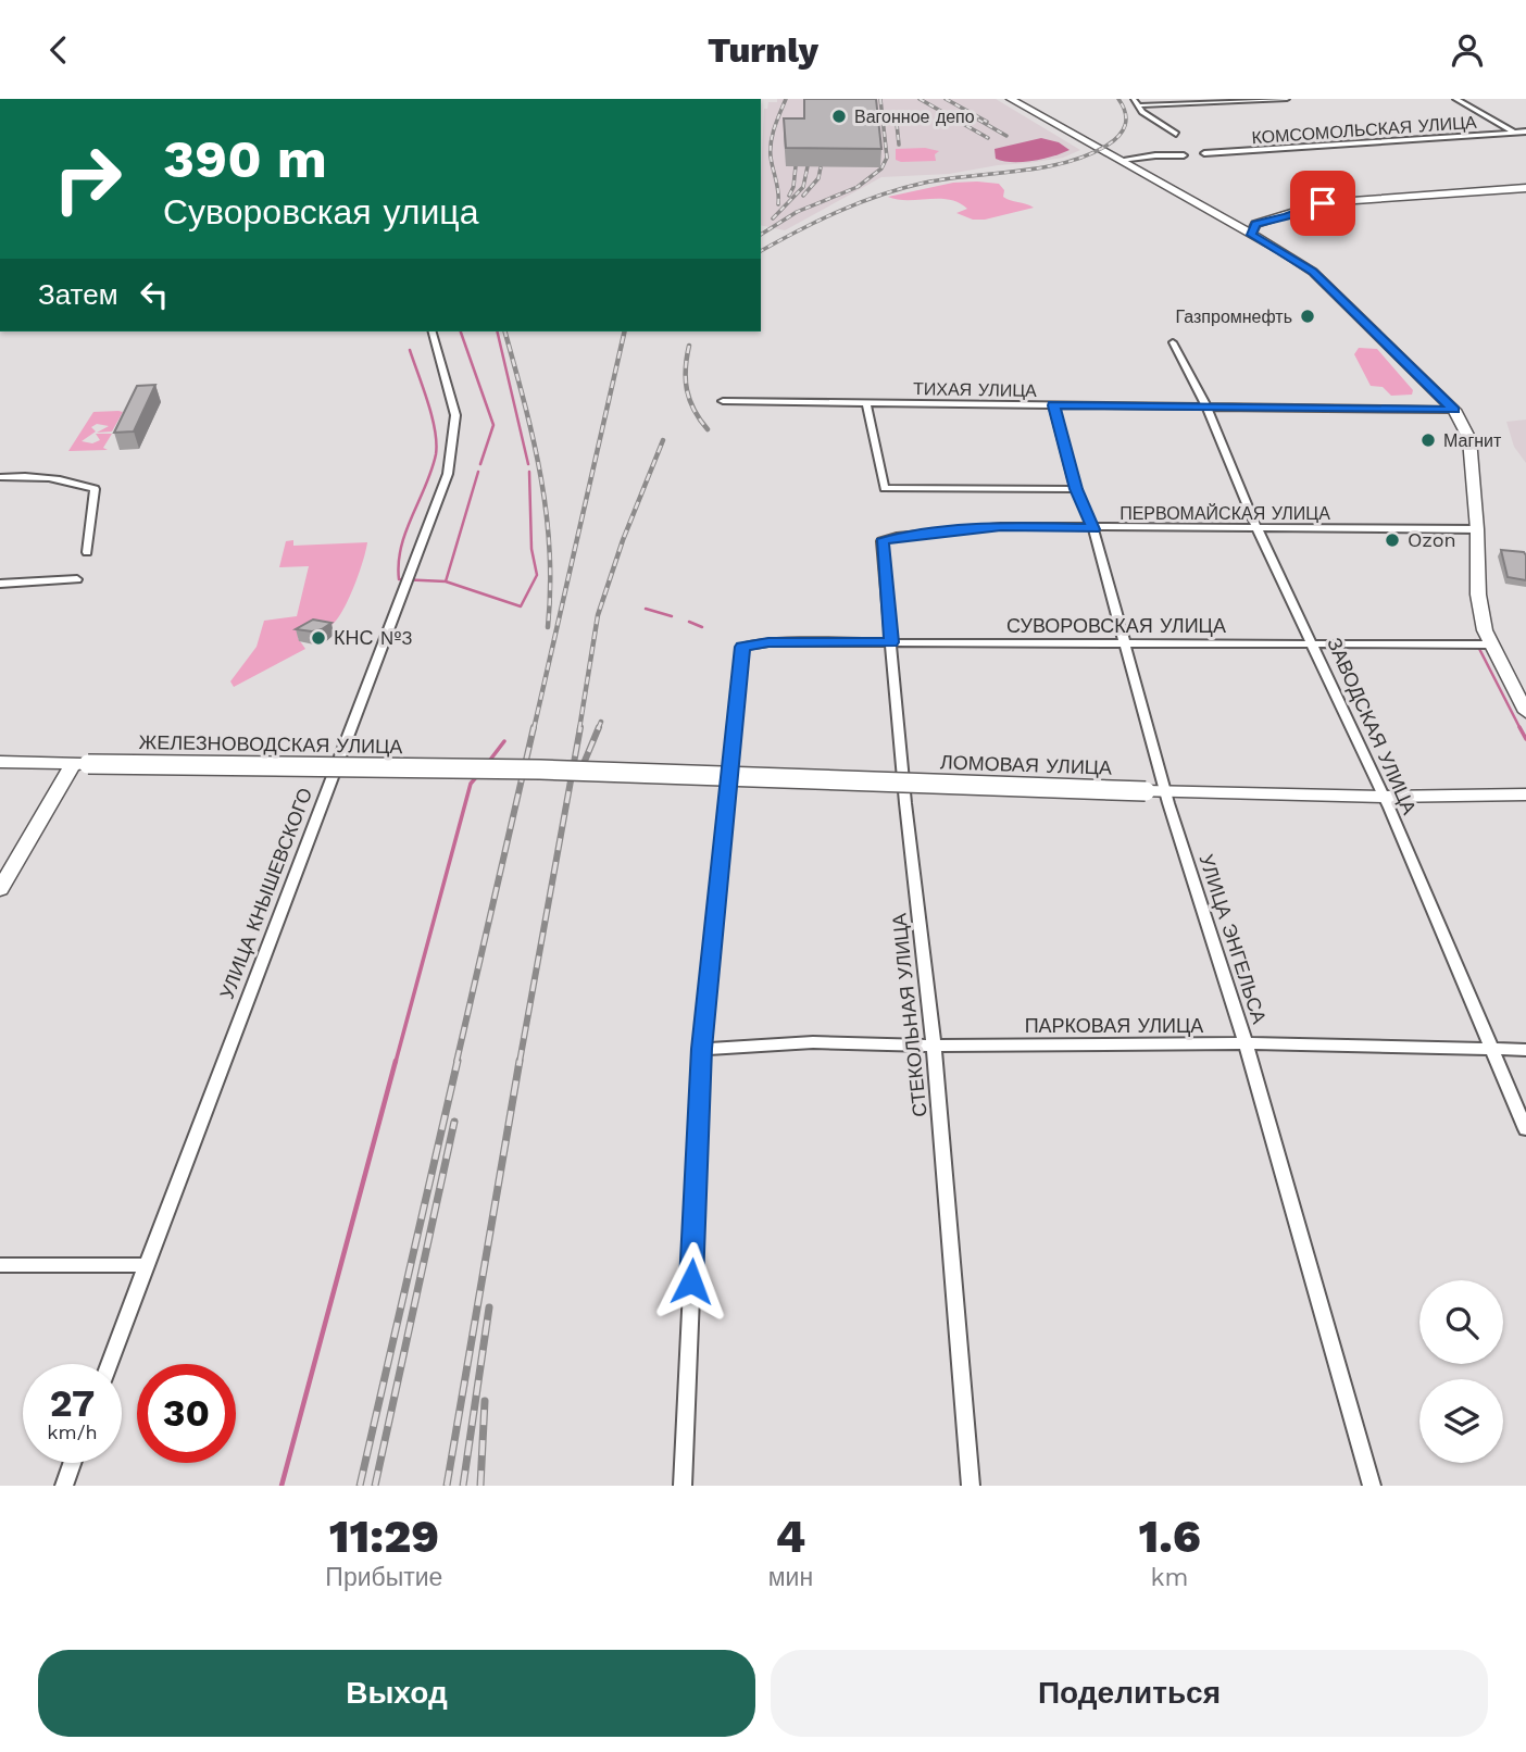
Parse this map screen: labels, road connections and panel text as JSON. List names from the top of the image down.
{
  "streets": {
    "street": [
      "КОМСОМОЛЬСКАЯ УЛИЦА",
      "ТИХАЯ УЛИЦА",
      "ПЕРВОМАЙСКАЯ УЛИЦА",
      "СУВОРОВСКАЯ УЛИЦА",
      "ЗАВОДСКАЯ УЛИЦА",
      "ЖЕЛЕЗНОВОДСКАЯ УЛИЦА",
      "ЛОМОВАЯ УЛИЦА",
      "УЛИЦА КНЫШЕВСКОГО",
      "УЛИЦА ЭНГЕЛЬСА",
      "СТЕКОЛЬНАЯ УЛИЦА",
      "ПАРКОВАЯ УЛИЦА"
    ]
  },
  "crossings": [
    ["ТИХАЯ УЛИЦА", "ЗАВОДСКАЯ УЛИЦА"],
    ["ТИХАЯ УЛИЦА", "УЛИЦА ЭНГЕЛЬСА"],
    ["ПЕРВОМАЙСКАЯ УЛИЦА", "ЗАВОДСКАЯ УЛИЦА"],
    ["ПЕРВОМАЙСКАЯ УЛИЦА", "УЛИЦА ЭНГЕЛЬСА"],
    ["ПЕРВОМАЙСКАЯ УЛИЦА", "СТЕКОЛЬНАЯ УЛИЦА"],
    ["СУВОРОВСКАЯ УЛИЦА", "ЗАВОДСКАЯ УЛИЦА"],
    ["СУВОРОВСКАЯ УЛИЦА", "УЛИЦА ЭНГЕЛЬСА"],
    ["СУВОРОВСКАЯ УЛИЦА", "СТЕКОЛЬНАЯ УЛИЦА"],
    ["СУВОРОВСКАЯ УЛИЦА", "ПАРКОВАЯ УЛИЦА"],
    ["ЗАВОДСКАЯ УЛИЦА", "ЛОМОВАЯ УЛИЦА"],
    ["ЗАВОДСКАЯ УЛИЦА", "ПАРКОВАЯ УЛИЦА"],
    ["ЖЕЛЕЗНОВОДСКАЯ УЛИЦА", "ЛОМОВАЯ УЛИЦА"],
    ["ЛОМОВАЯ УЛИЦА", "УЛИЦА ЭНГЕЛЬСА"],
    ["УЛИЦА ЭНГЕЛЬСА", "ПАРКОВАЯ УЛИЦА"],
    ["СТЕКОЛЬНАЯ УЛИЦА", "ПАРКОВАЯ УЛИЦА"]
  ],
  "places": [
    "Вагонное депо",
    "Газпромнефть",
    "Магнит",
    "Ozon",
    "КНС №3"
  ],
  "page": {
    "header": "Turnly",
    "turn": ["390 m", "Суворовская улица"],
    "then": "Затем",
    "speed": "27 km/h",
    "limit": "30",
    "eta": [
      "11:29",
      "Прибытие",
      "4",
      "мин",
      "1.6",
      "km"
    ],
    "buttons": ["Выход", "Поделиться"]
  }
}
